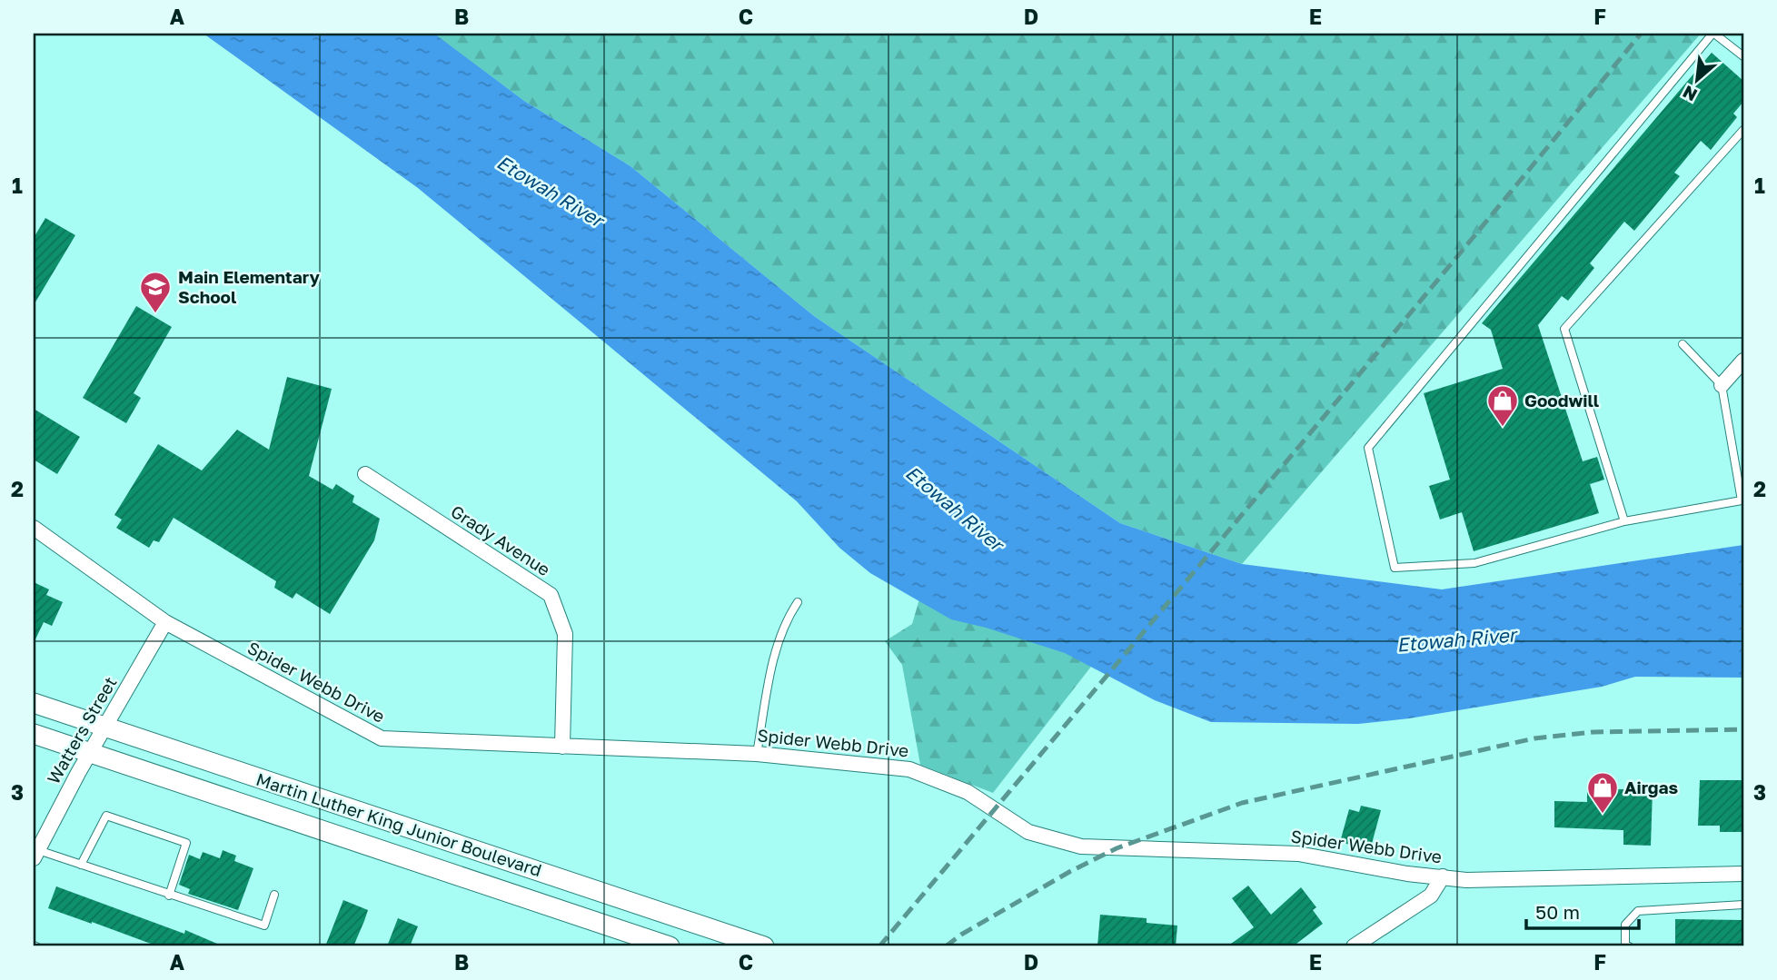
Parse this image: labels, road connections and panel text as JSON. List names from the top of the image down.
{
  "streets": {
    "main road": ["Martin Luther King Junior Boulevard"],
    "street": ["Grady Avenue", "Spider Webb Drive", "Watters Street"]
  },
  "crossings": [
    ["Grady Avenue", "Spider Webb Drive"],
    ["Spider Webb Drive", "Watters Street"],
    ["Watters Street", "Martin Luther King Junior Boulevard"]
  ],
  "water": ["Etowah River"],
  "places": {
    "school or university": ["Main Elementary School"],
    "shop": ["Goodwill", "Airgas"]
  },
  "scale_bar": "50 m",
  "north": "bottom left",
  "grid": {
    "columns": [
      "A",
      "B",
      "C",
      "D",
      "E",
      "F"
    ],
    "rows": ["1", "2", "3"]
  }
}
